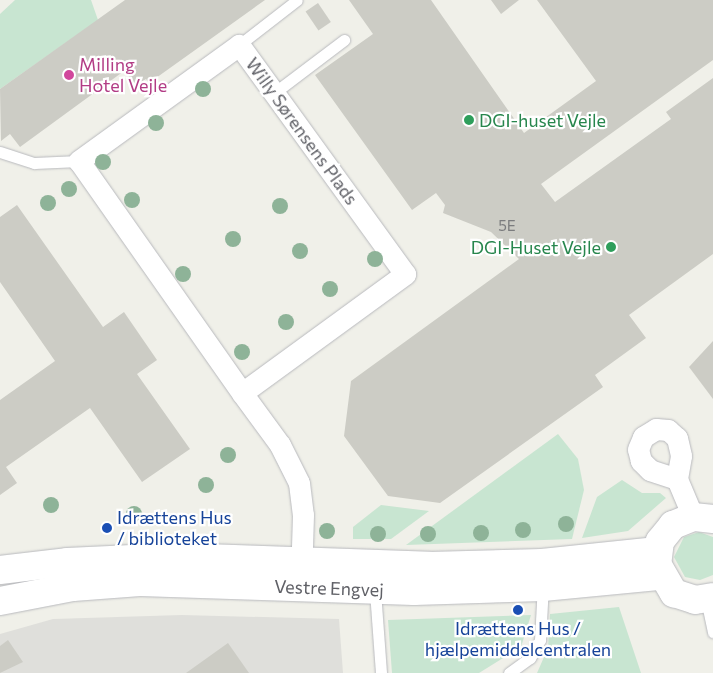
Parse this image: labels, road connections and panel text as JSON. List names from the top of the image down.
{
  "streets": {
    "street": ["Willy Sørensens Plads", "Vestre Engvej"]
  },
  "places": [
    "Milling Hotel Vejle",
    "DGI-huset Vejle",
    "DGI-Huset Vejle",
    "Idrættens Hus / biblioteket",
    "Idrættens Hus / hjælpemiddelcentralen"
  ],
  "house_numbers": ["5E"]
}
